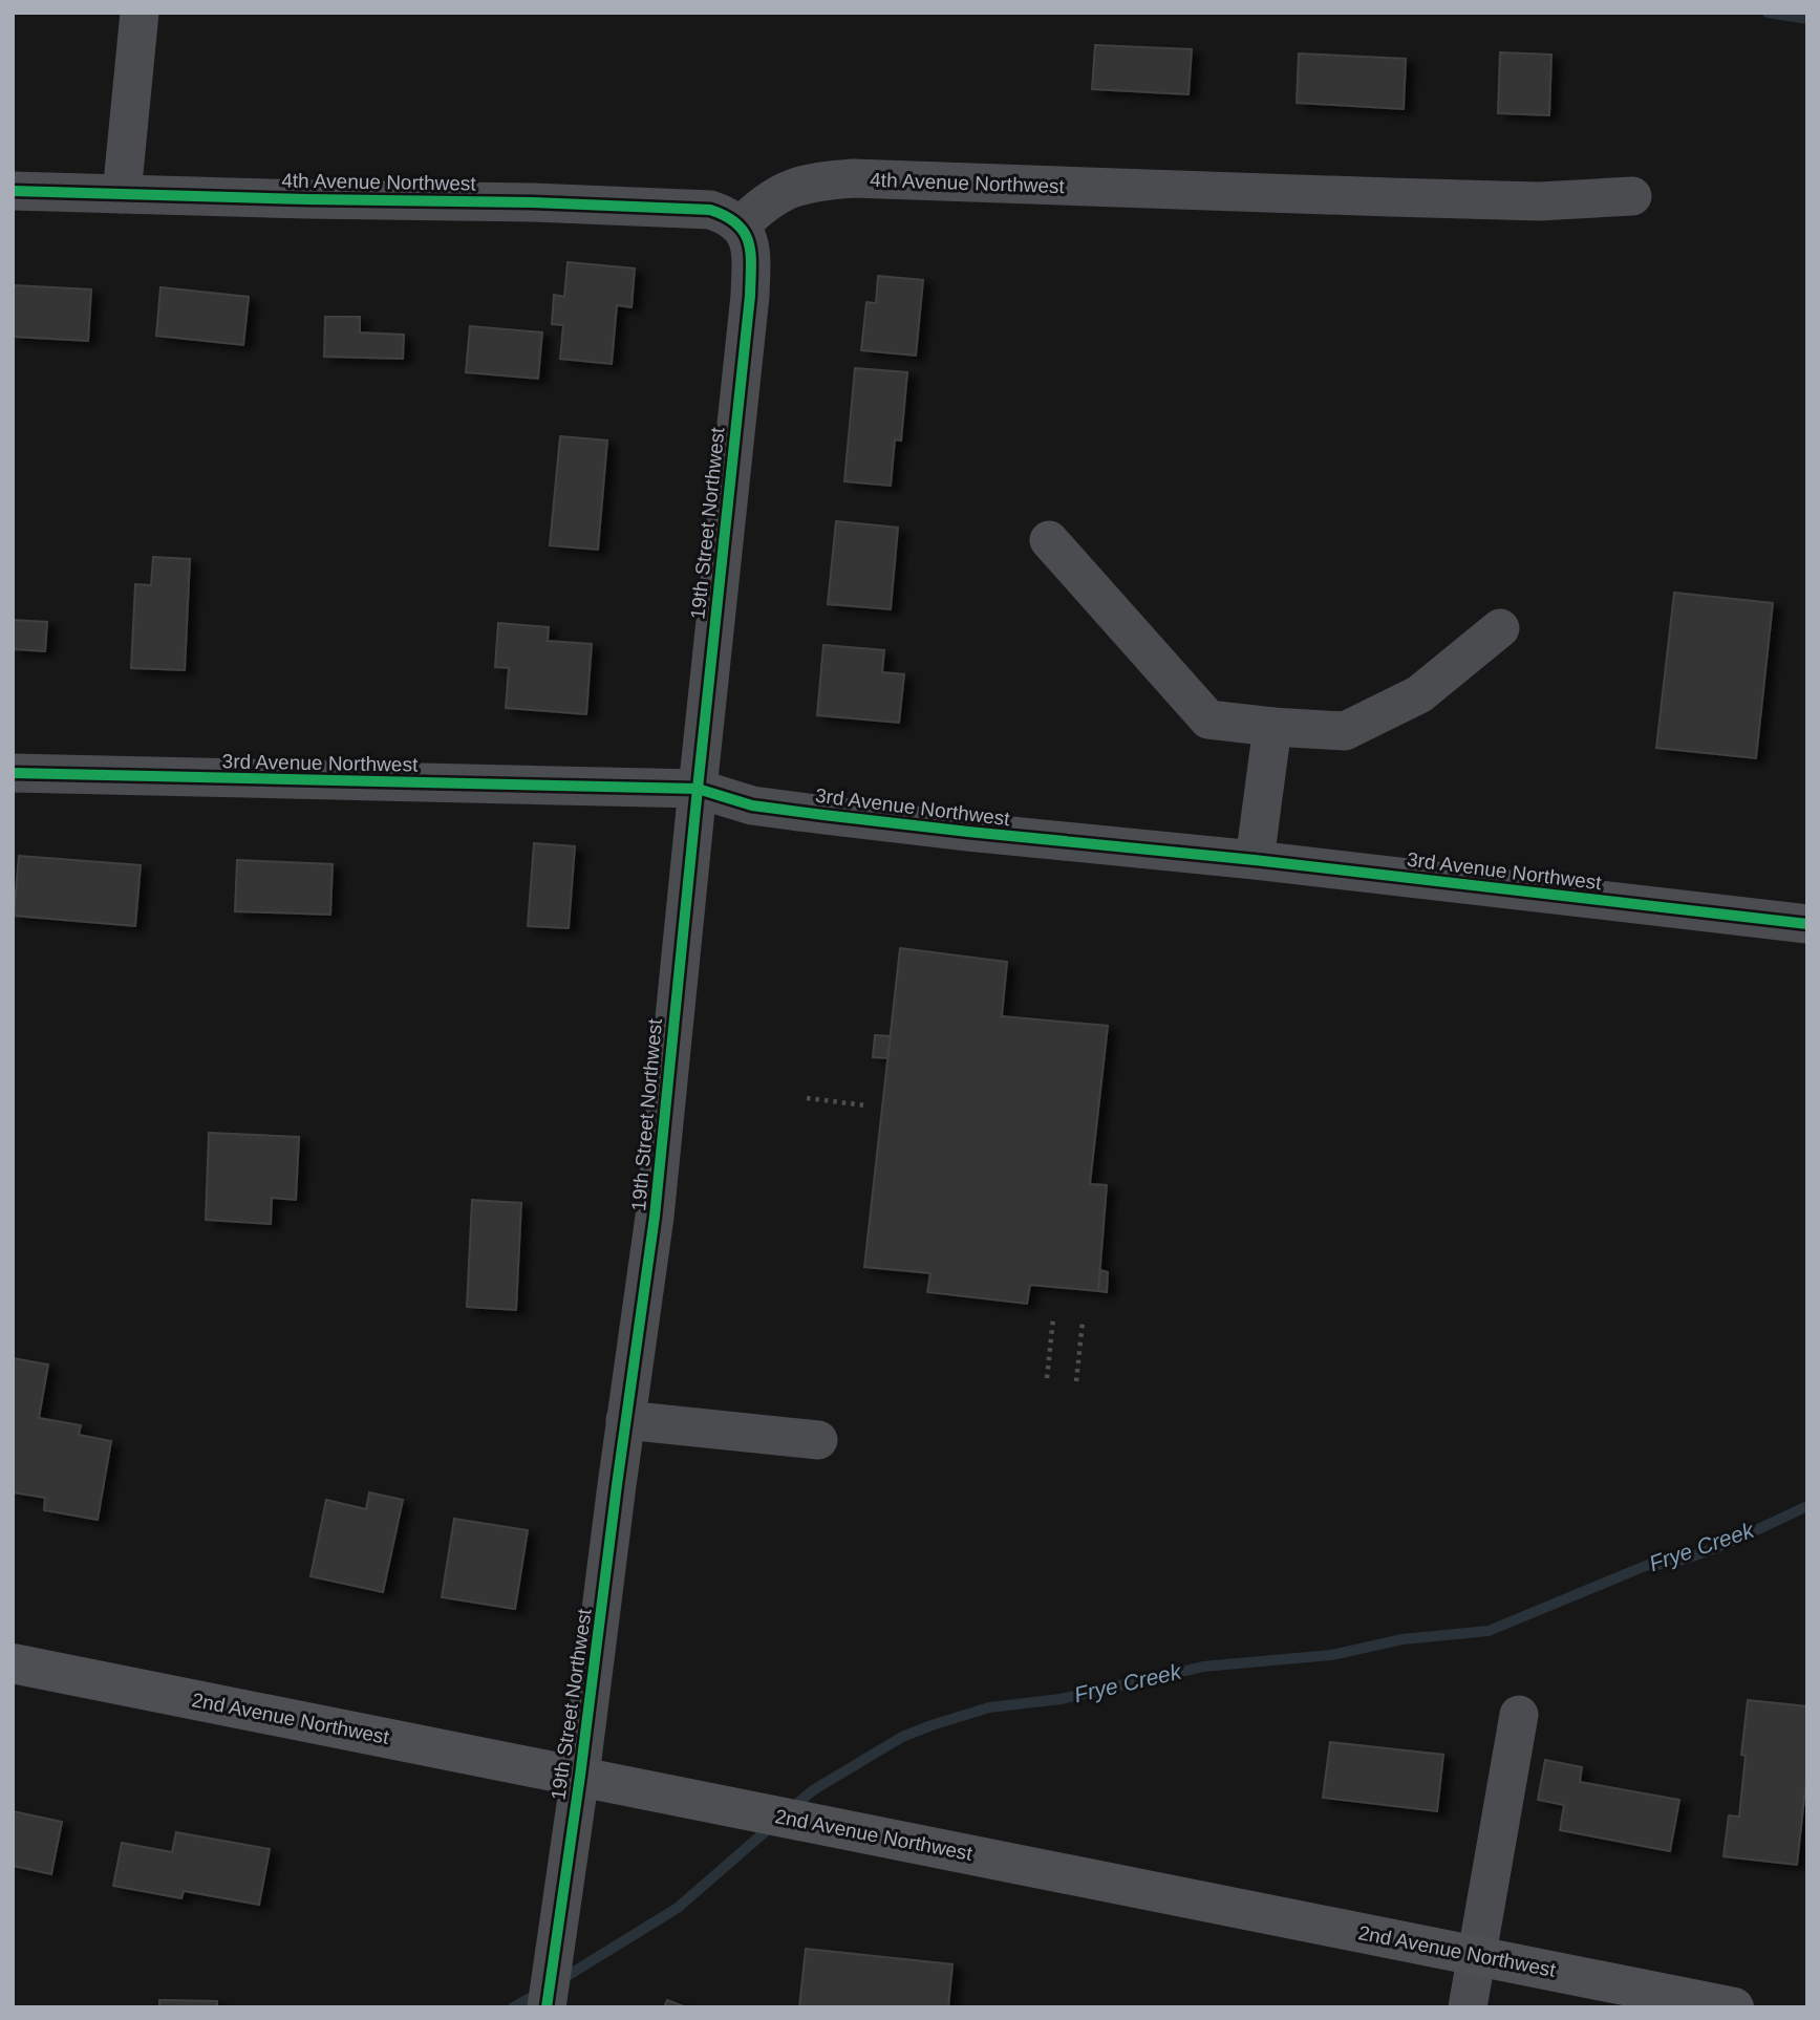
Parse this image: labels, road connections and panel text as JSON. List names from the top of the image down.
{
  "streets": {
    "main road": ["2nd Avenue Northwest"],
    "street": ["4th Avenue Northwest", "19th Street Northwest", "3rd Avenue Northwest"]
  },
  "crossings": [
    ["4th Avenue Northwest", "19th Street Northwest"],
    ["19th Street Northwest", "3rd Avenue Northwest"],
    ["19th Street Northwest", "2nd Avenue Northwest"]
  ],
  "water": ["Frye Creek"]
}
